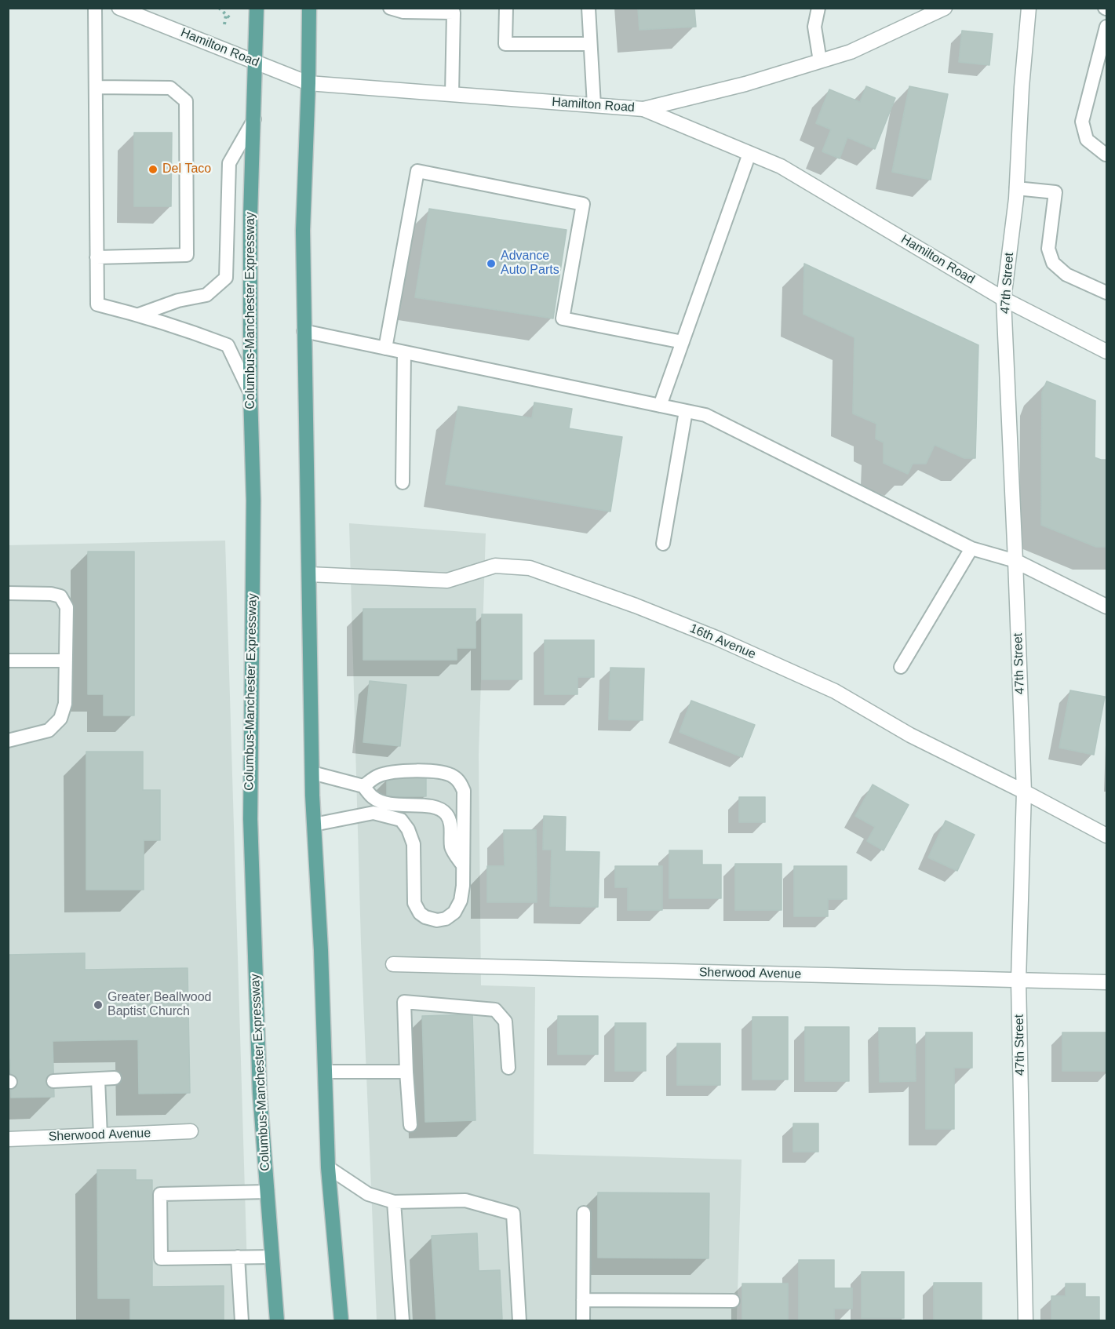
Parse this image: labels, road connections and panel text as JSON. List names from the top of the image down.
{
  "streets": {
    "main road": ["Columbus-Manchester Expressway"],
    "street": [
      "Hamilton Road",
      "47th Street",
      "16th Avenue",
      "Sherwood Avenue"
    ]
  },
  "crossings": [
    ["Hamilton Road", "47th Street"],
    ["Hamilton Road", "Columbus-Manchester Expressway"],
    ["47th Street", "16th Avenue"],
    ["47th Street", "Sherwood Avenue"]
  ],
  "places": ["Del Taco", "Advance Auto Parts", "Greater Beallwood Baptist Church"]
}
